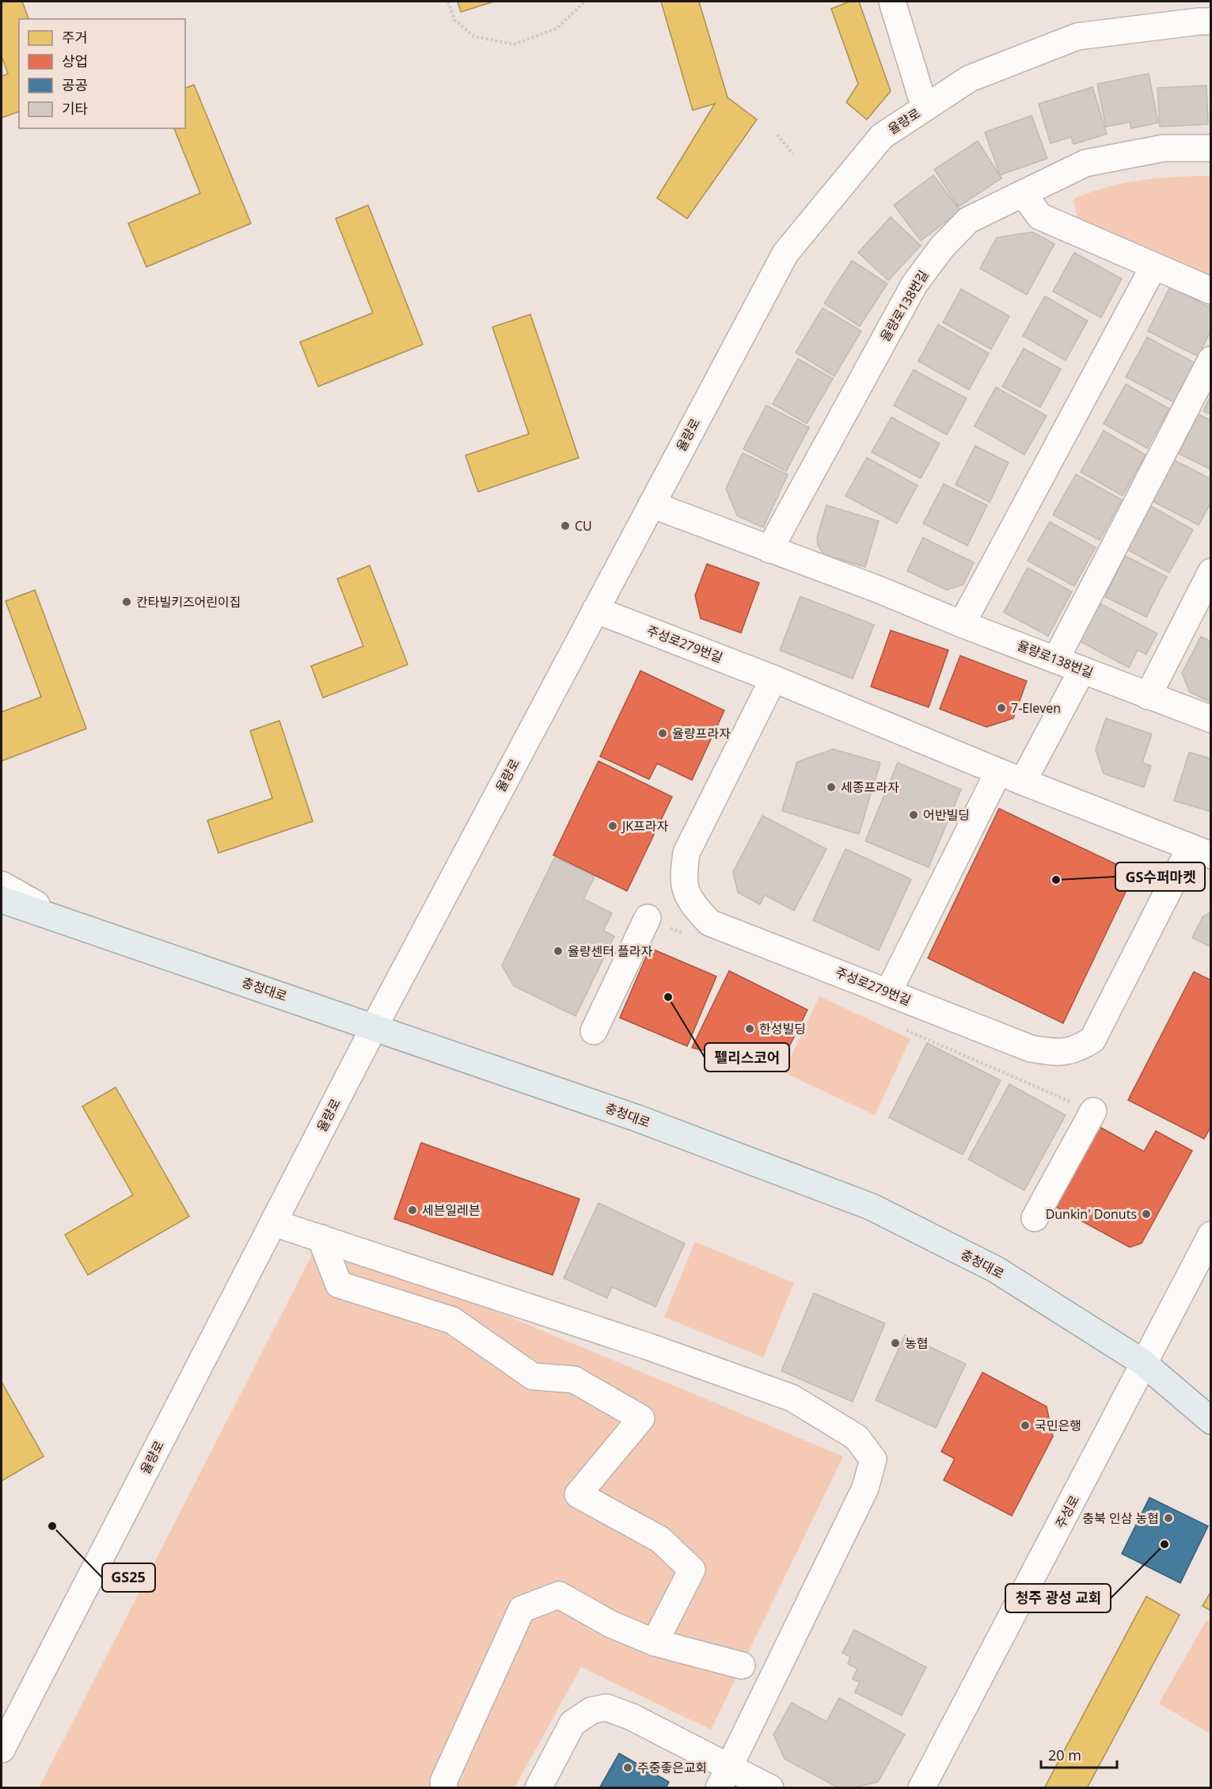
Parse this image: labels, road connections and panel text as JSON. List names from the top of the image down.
{
  "streets": {
    "main road": ["충청대로"],
    "street": [
      "율량로",
      "율량로138번길",
      "주성로279번길",
      "주성로"
    ]
  },
  "crossings": [
    ["율량로", "율량로138번길"],
    ["율량로", "주성로279번길"],
    ["율량로", "충청대로"],
    ["충청대로", "주성로"]
  ],
  "places": [
    "CU",
    "칸타빌키즈어린이집",
    "7-Eleven",
    "율량프라자",
    "세종프라자",
    "어반빌딩",
    "JK프라자",
    "GS수퍼마켓",
    "율량센터 플라자",
    "펠리스코어",
    "한성빌딩",
    "세븐일레븐",
    "Dunkin' Donuts",
    "농협",
    "국민은행",
    "충북 인삼 농협",
    "GS25",
    "청주 광성 교회",
    "주중좋은교회"
  ],
  "legend": [
    "주거",
    "상업",
    "공공",
    "기타"
  ],
  "scale_bar": "20 m"
}
